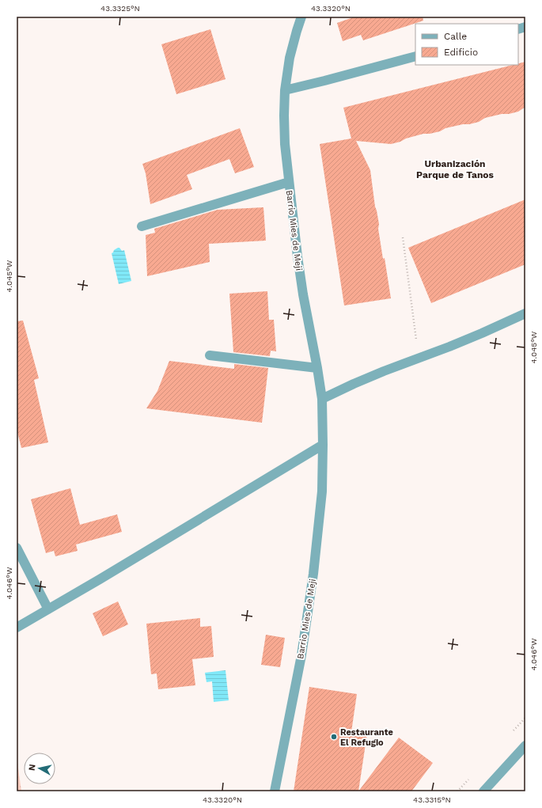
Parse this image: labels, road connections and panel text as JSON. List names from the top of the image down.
{
  "streets": {
    "street": ["Barrio Mies de Meji"]
  },
  "districts": ["Urbanización Parque de Tanos"],
  "places": ["Restaurante El Refugio"],
  "legend": ["Calle", "Edificio"],
  "north": "left",
  "coordinates": [
    "43.3325°N",
    "43.3320°N",
    "4.045°W",
    "4.046°W",
    "43.3315°N"
  ]
}
